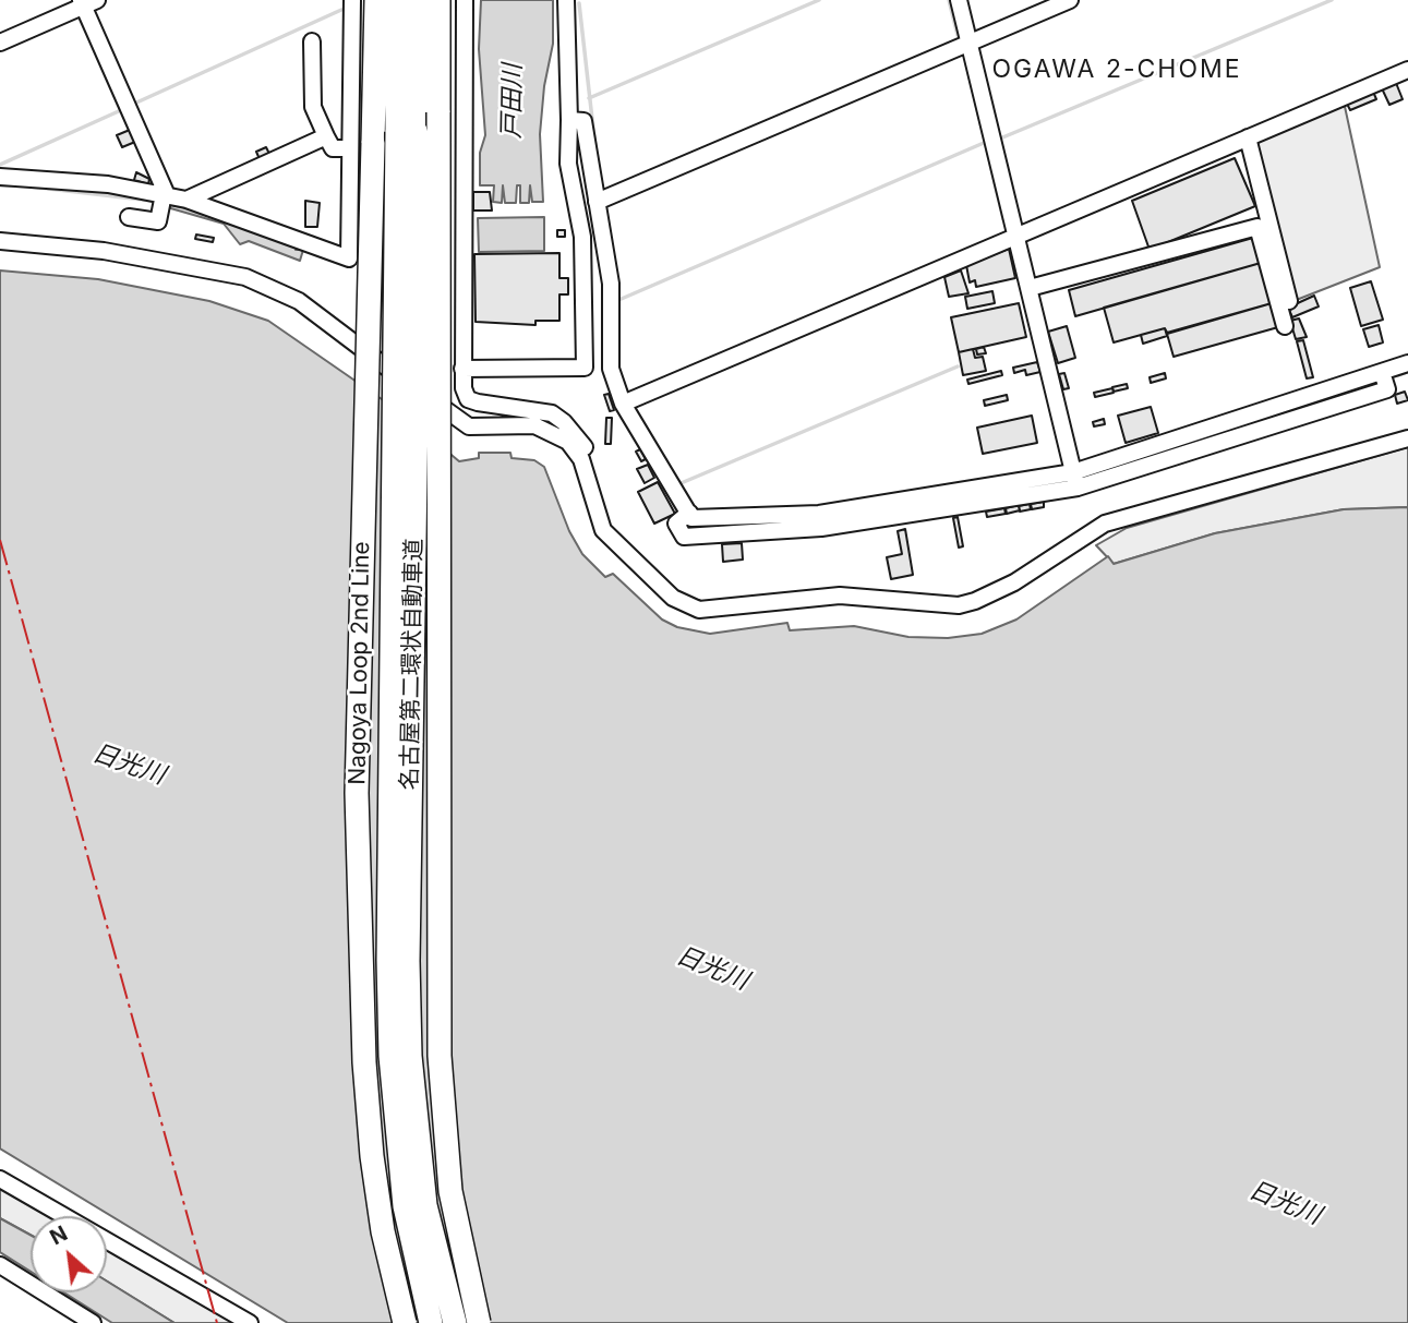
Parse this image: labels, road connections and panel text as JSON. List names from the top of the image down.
{
  "streets": {
    "highway": ["Nagoya Loop 2nd Line", "名古屋第二環状自動車道"]
  },
  "districts": ["OGAWA 2-CHOME"],
  "water": ["戸田川", "日光川"],
  "north": "top left"
}
